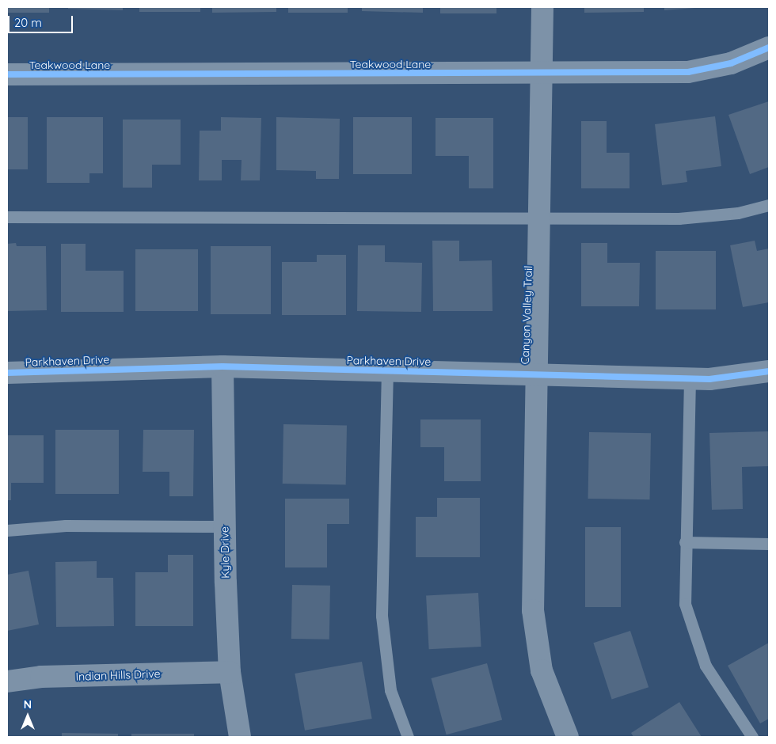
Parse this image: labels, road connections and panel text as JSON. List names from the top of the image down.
{
  "streets": {
    "street": [
      "Teakwood Lane",
      "Canyon Valley Trail",
      "Parkhaven Drive",
      "Kyle Drive",
      "Indian Hills Drive"
    ]
  },
  "crossings": [
    ["Teakwood Lane", "Canyon Valley Trail"],
    ["Canyon Valley Trail", "Parkhaven Drive"],
    ["Parkhaven Drive", "Kyle Drive"],
    ["Kyle Drive", "Indian Hills Drive"]
  ],
  "scale_bar": "20 m",
  "north": "top"
}
